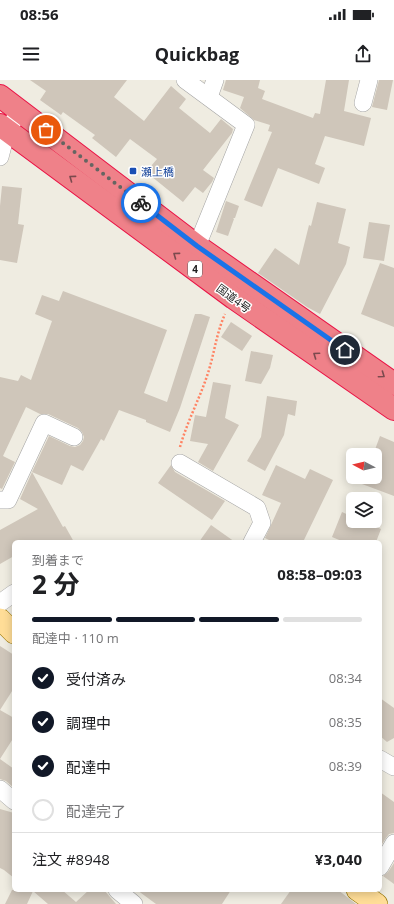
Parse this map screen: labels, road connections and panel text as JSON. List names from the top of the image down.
{
  "streets": {
    "highway": ["4", "国道4号"]
  },
  "places": {
    "transit": ["瀬上橋"]
  },
  "north": "left",
  "page": {
    "status": "08:56",
    "header": "Quickbag",
    "heading": ["2 分", "到着まで", "08:58–09:03"],
    "panel": ["注文 #8948", "¥3,040"],
    "bar": "配達中 · 110 m",
    "list": [
      ["受付済み", "08:34"],
      ["調理中", "08:35"],
      ["配達中", "08:39"],
      "配達完了"
    ]
  }
}
